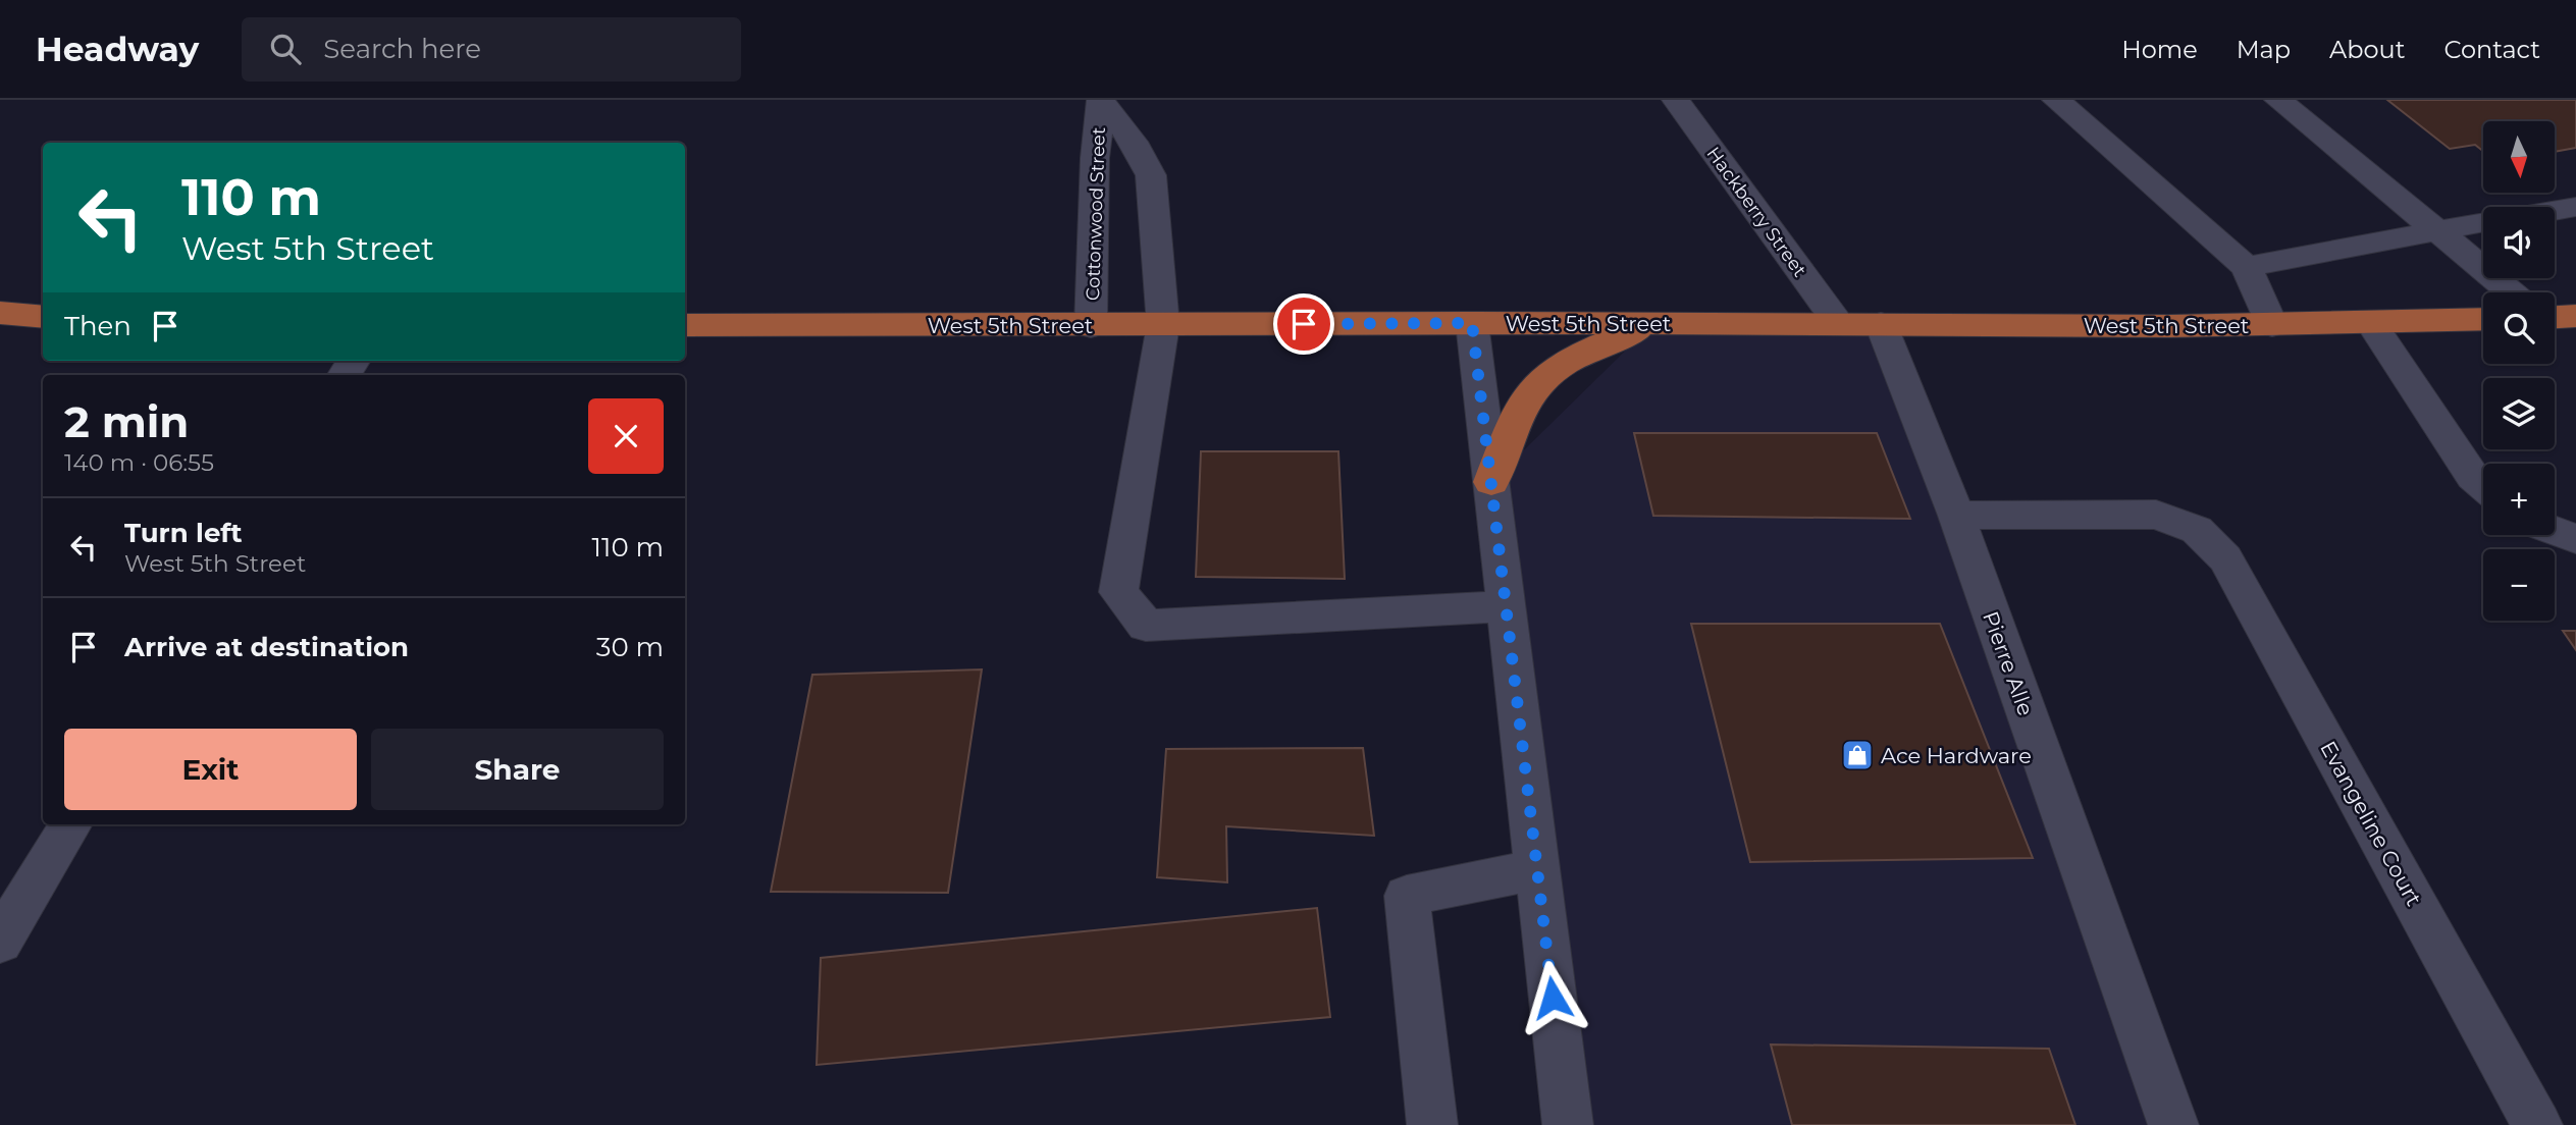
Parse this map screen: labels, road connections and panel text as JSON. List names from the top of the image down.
{
  "streets": {
    "main road": ["West 5th Street"],
    "street": [
      "Hackberry Street",
      "Cottonwood Street",
      "Pierre Alle",
      "Evangeline Court"
    ]
  },
  "crossings": [
    ["Hackberry Street", "West 5th Street"],
    ["Cottonwood Street", "West 5th Street"],
    ["West 5th Street", "Pierre Alle"],
    ["Pierre Alle", "Evangeline Court"]
  ],
  "places": {
    "shop": ["Ace Hardware"]
  },
  "north": "bottom",
  "page": {
    "header": "Headway",
    "search": "Search here",
    "nav": [
      "Home",
      "Map",
      "About",
      "Contact"
    ],
    "map_buttons": ["+", "−"],
    "turn": ["110 m", "West 5th Street"],
    "then": "Then",
    "heading": ["2 min", "140 m · 06:55"],
    "list": [
      {
        "name": "Turn left",
        "note": "West 5th Street",
        "value": "110 m"
      },
      {
        "name": "Arrive at destination",
        "value": "30 m"
      }
    ],
    "buttons": ["Exit", "Share"]
  }
}
